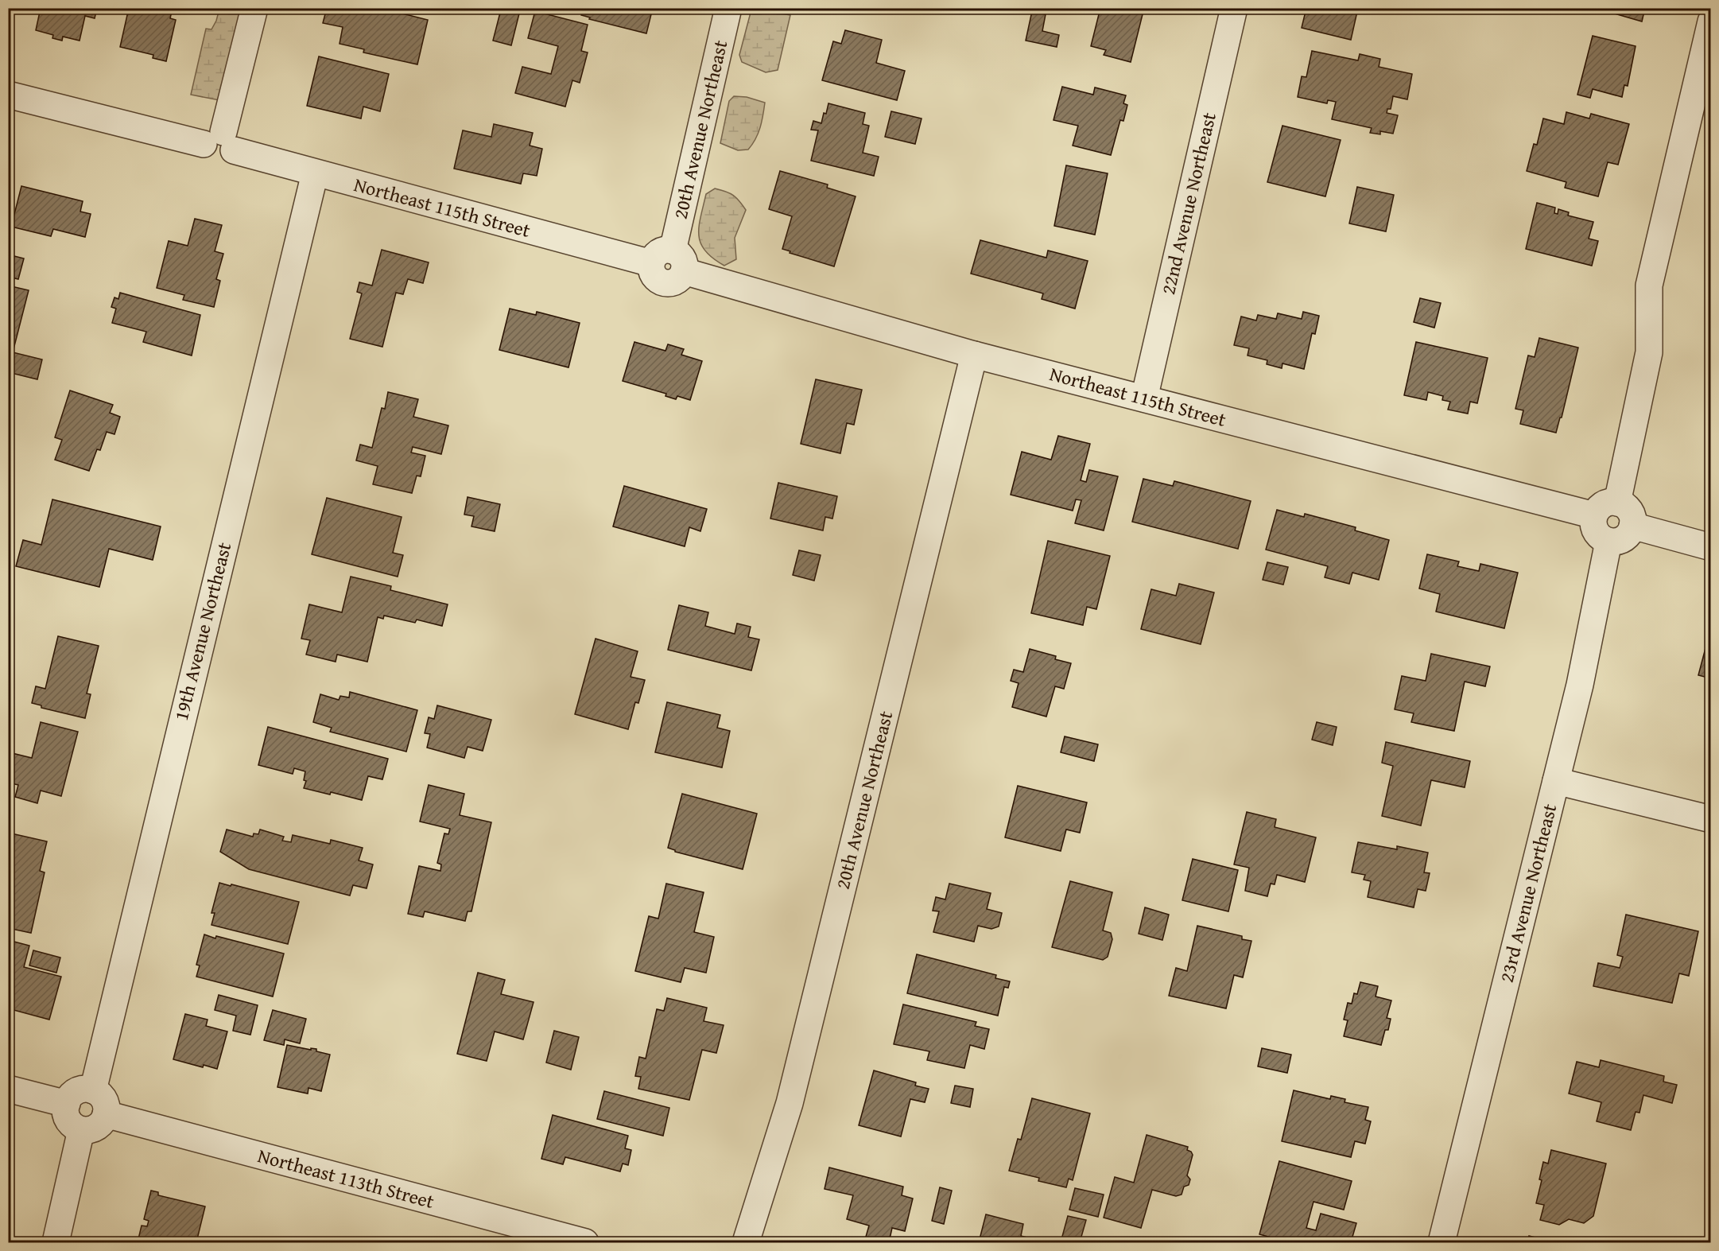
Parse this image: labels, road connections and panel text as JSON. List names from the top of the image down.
{
  "streets": {
    "street": [
      "20th Avenue Northeast",
      "22nd Avenue Northeast",
      "Northeast 115th Street",
      "19th Avenue Northeast",
      "23rd Avenue Northeast",
      "Northeast 113th Street"
    ]
  },
  "crossings": [
    ["20th Avenue Northeast", "Northeast 115th Street"],
    ["22nd Avenue Northeast", "Northeast 115th Street"],
    ["Northeast 115th Street", "19th Avenue Northeast"],
    ["Northeast 115th Street", "23rd Avenue Northeast"],
    ["19th Avenue Northeast", "Northeast 113th Street"]
  ]
}
